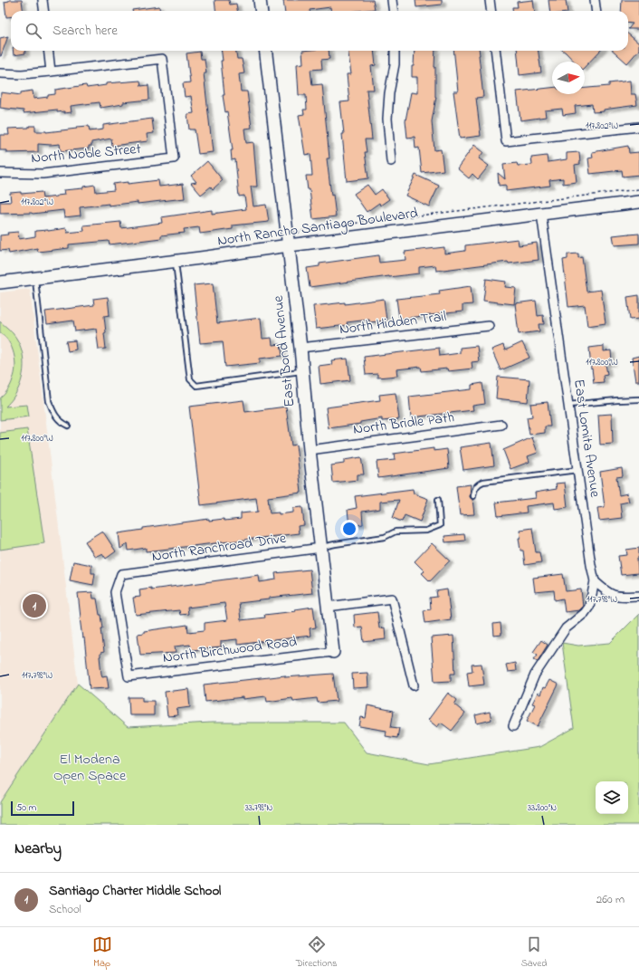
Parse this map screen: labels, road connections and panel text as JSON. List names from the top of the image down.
{
  "streets": {
    "street": [
      "North Noble Street",
      "North Rancho Santiago Boulevard",
      "North Hidden Trail",
      "East Bond Avenue",
      "North Bridle Path",
      "East Lomita Avenue",
      "North Ranchroad Drive",
      "North Birchwood Road"
    ]
  },
  "crossings": [
    ["North Rancho Santiago Boulevard", "East Bond Avenue"],
    ["North Rancho Santiago Boulevard", "East Lomita Avenue"],
    ["North Hidden Trail", "East Bond Avenue"],
    ["East Bond Avenue", "North Bridle Path"],
    ["East Bond Avenue", "North Ranchroad Drive"],
    ["East Bond Avenue", "North Birchwood Road"],
    ["North Ranchroad Drive", "North Birchwood Road"]
  ],
  "parks": ["El Modena Open Space"],
  "scale_bar": "50 m",
  "north": "right",
  "page": {
    "search": "Search here",
    "pins": "1",
    "scale": "50 m",
    "heading": "Nearby",
    "list": [
      {
        "mark": "1",
        "name": "Santiago Charter Middle School",
        "note": "School",
        "value": "260 m"
      }
    ],
    "nav": ["Map", "Directions", "Saved"]
  },
  "coordinates": [
    "117.802°W",
    "117.800°W",
    "117.798°W",
    "33.798°N",
    "33.800°N"
  ]
}
